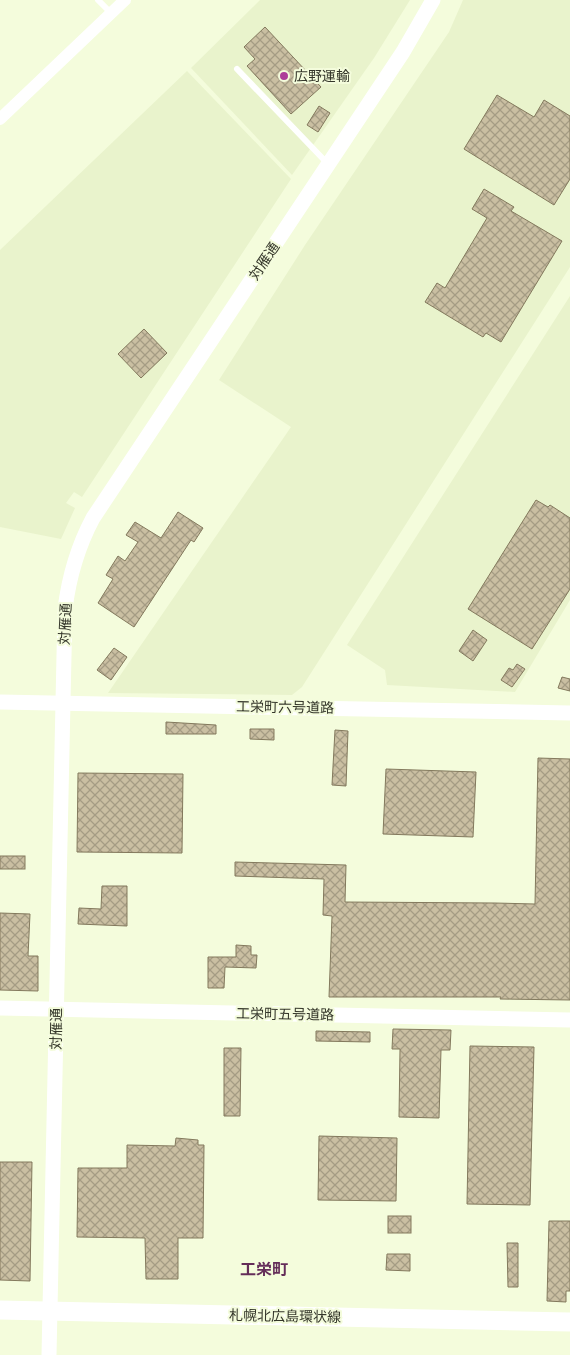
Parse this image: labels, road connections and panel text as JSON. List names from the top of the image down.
{
  "streets": {
    "main road": ["札幌北広島環状線"],
    "street": ["対雁通", "工栄町六号道路", "工栄町五号道路"]
  },
  "crossings": [
    ["対雁通", "工栄町六号道路"],
    ["対雁通", "工栄町五号道路"],
    ["対雁通", "札幌北広島環状線"]
  ],
  "districts": ["工栄町"],
  "places": ["広野運輸"]
}
